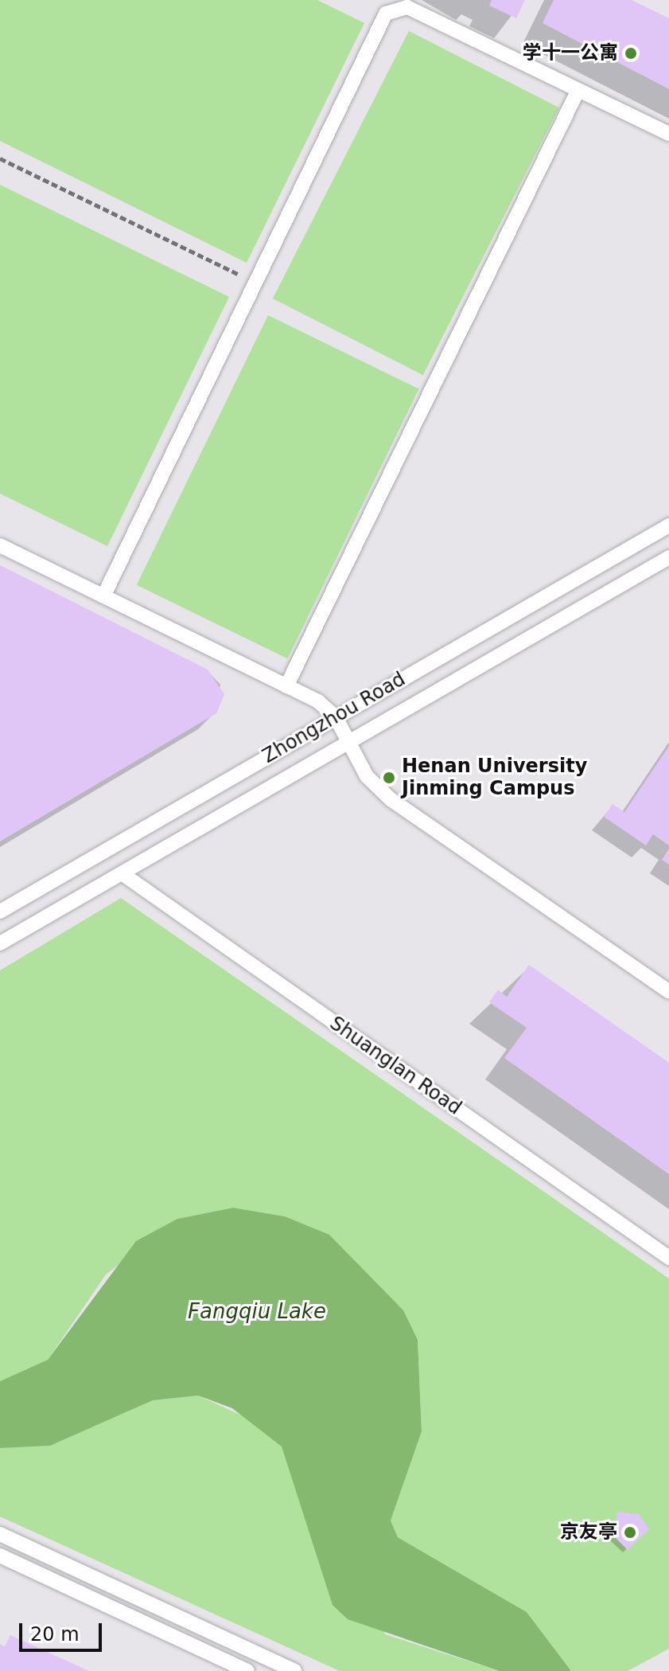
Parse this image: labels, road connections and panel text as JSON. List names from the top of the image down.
{
  "streets": {
    "lane": ["Zhongzhou Road", "Shuanglan Road"]
  },
  "crossings": [
    ["Zhongzhou Road", "Shuanglan Road"]
  ],
  "water": ["Fangqiu Lake"],
  "places": ["学十一公寓", "Henan University Jinming Campus", "京友亭"],
  "scale_bar": "20 m"
}
